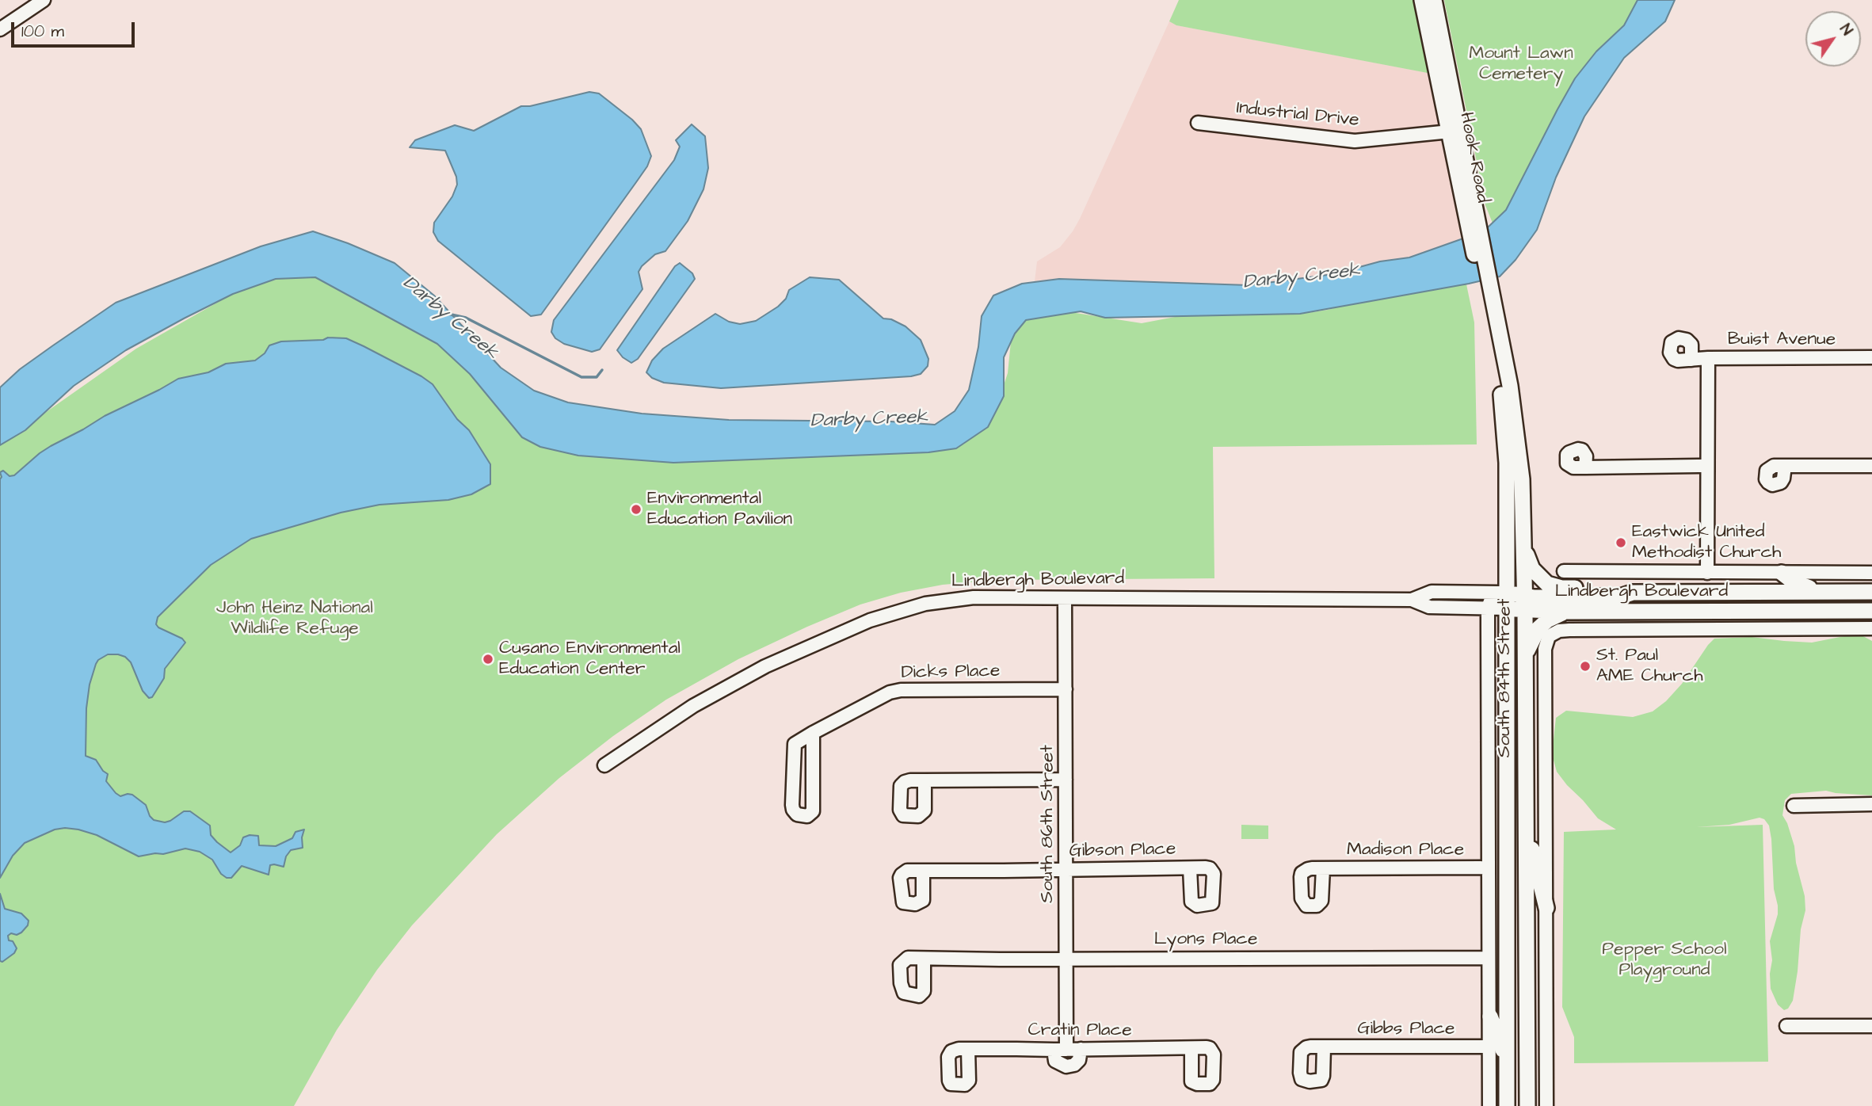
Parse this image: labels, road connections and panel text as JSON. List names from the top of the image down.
{
  "streets": {
    "main road": ["Hook Road", "Lindbergh Boulevard", "South 84th Street"],
    "street": [
      "Industrial Drive",
      "Buist Avenue",
      "Dicks Place",
      "South 86th Street",
      "Madison Place",
      "Gibson Place",
      "Lyons Place",
      "Gibbs Place",
      "Cratin Place"
    ]
  },
  "crossings": [
    ["Industrial Drive", "Hook Road"],
    ["Hook Road", "South 84th Street"],
    ["Lindbergh Boulevard", "South 84th Street"],
    ["Lindbergh Boulevard", "South 86th Street"],
    ["Dicks Place", "South 86th Street"],
    ["South 84th Street", "Madison Place"],
    ["South 84th Street", "Lyons Place"],
    ["South 84th Street", "Gibbs Place"],
    ["South 86th Street", "Gibson Place"],
    ["South 86th Street", "Lyons Place"],
    ["South 86th Street", "Cratin Place"]
  ],
  "water": ["Darby Creek"],
  "parks": ["Mount Lawn Cemetery", "John Heinz National Wildlife Refuge", "Pepper School Playground"],
  "places": [
    "Environmental Education Pavilion",
    "Eastwick United Methodist Church",
    "Cusano Environmental Education Center",
    "St. Paul AME Church"
  ],
  "scale_bar": "100 m",
  "north": "top right"
}
